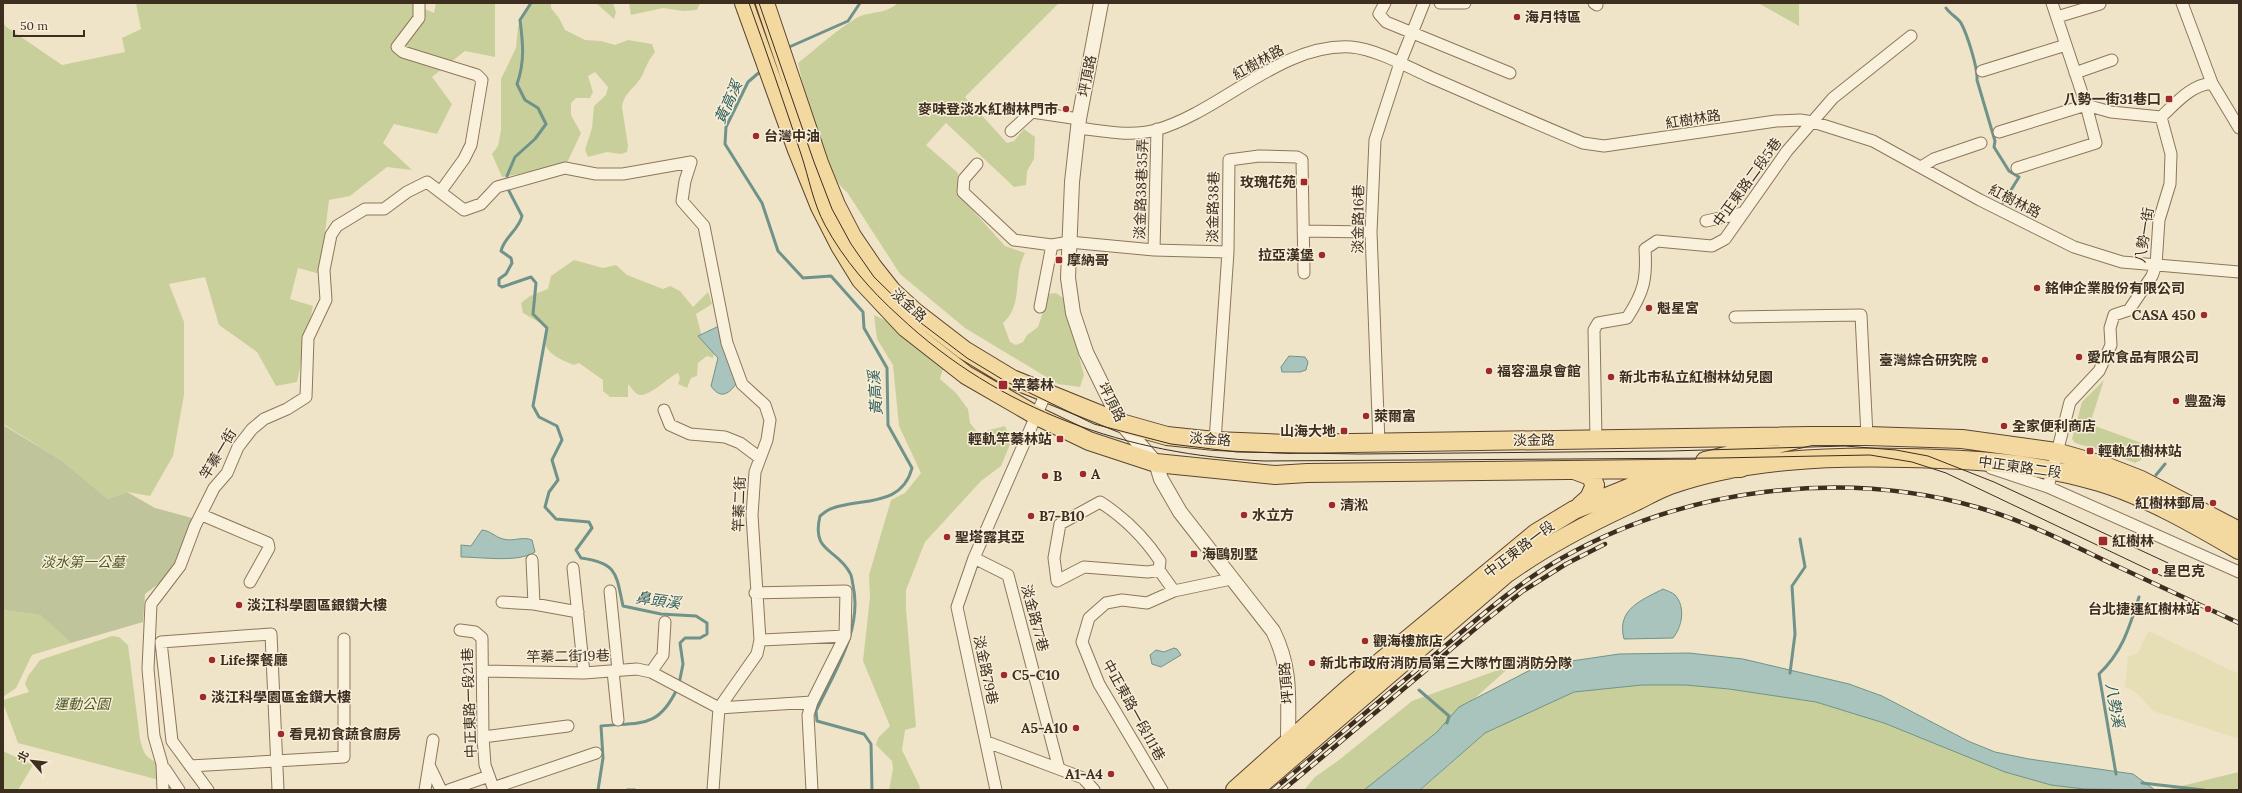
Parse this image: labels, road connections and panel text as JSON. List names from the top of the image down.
{
  "streets": {
    "main road": ["淡金路", "中正東路二段", "中正東路一段"],
    "street": [
      "紅樹林路",
      "坪頂路",
      "中正東路二段5巷",
      "淡金路38巷35弄",
      "淡金路38巷",
      "淡金路16巷",
      "八勢一街",
      "竿蓁一街",
      "竿蓁二街",
      "淡金路77巷",
      "竿蓁二街19巷",
      "淡金路79巷",
      "中正東路一段21巷",
      "中正東路一段111巷"
    ]
  },
  "crossings": [
    ["紅樹林路", "坪頂路"],
    ["紅樹林路", "中正東路二段5巷"],
    ["紅樹林路", "淡金路38巷35弄"],
    ["紅樹林路", "淡金路16巷"],
    ["紅樹林路", "八勢一街"],
    ["坪頂路", "淡金路"],
    ["坪頂路", "中正東路一段"],
    ["坪頂路", "中正東路一段111巷"],
    ["中正東路二段5巷", "淡金路"],
    ["淡金路38巷", "淡金路"],
    ["淡金路16巷", "淡金路"],
    ["八勢一街", "中正東路二段"],
    ["淡金路", "中正東路一段"],
    ["竿蓁一街", "竿蓁二街"],
    ["中正東路二段", "中正東路一段"],
    ["竿蓁二街", "竿蓁二街19巷"],
    ["淡金路77巷", "淡金路79巷"],
    ["竿蓁二街19巷", "中正東路一段21巷"]
  ],
  "water": ["黃高溪", "鼻頭溪", "八勢溪"],
  "parks": ["淡水第一公墓", "運動公園"],
  "places": {
    "other": [
      "海月特區",
      "麥味登淡水紅樹林門市",
      "台灣中油",
      "拉亞漢堡",
      "銘伸企業股份有限公司",
      "魁星宮",
      "CASA 450",
      "愛欣食品有限公司",
      "臺灣綜合研究院",
      "福容溫泉會館",
      "新北市私立紅樹林幼兒園",
      "豐盈海",
      "萊爾富",
      "全家便利商店",
      "A",
      "B",
      "紅樹林郵局",
      "清淞",
      "水立方",
      "B7-B10",
      "聖塔露其亞",
      "星巴克",
      "淡江科學園區銀鑽大樓",
      "台北捷運紅樹林站",
      "觀海樓旅店",
      "Life探餐廳",
      "新北市政府消防局第三大隊竹圍消防分隊",
      "C5-C10",
      "淡江科學園區金鑽大樓",
      "A5-A10",
      "看見初食蔬食廚房",
      "A1-A4"
    ],
    "transit": [
      "八勢一街31巷口",
      "玫瑰花苑",
      "摩納哥",
      "竿蓁林",
      "山海大地",
      "輕軌竿蓁林站",
      "輕軌紅樹林站",
      "紅樹林",
      "海鷗別墅"
    ]
  },
  "scale_bar": "50 m",
  "north": "top left"
}
